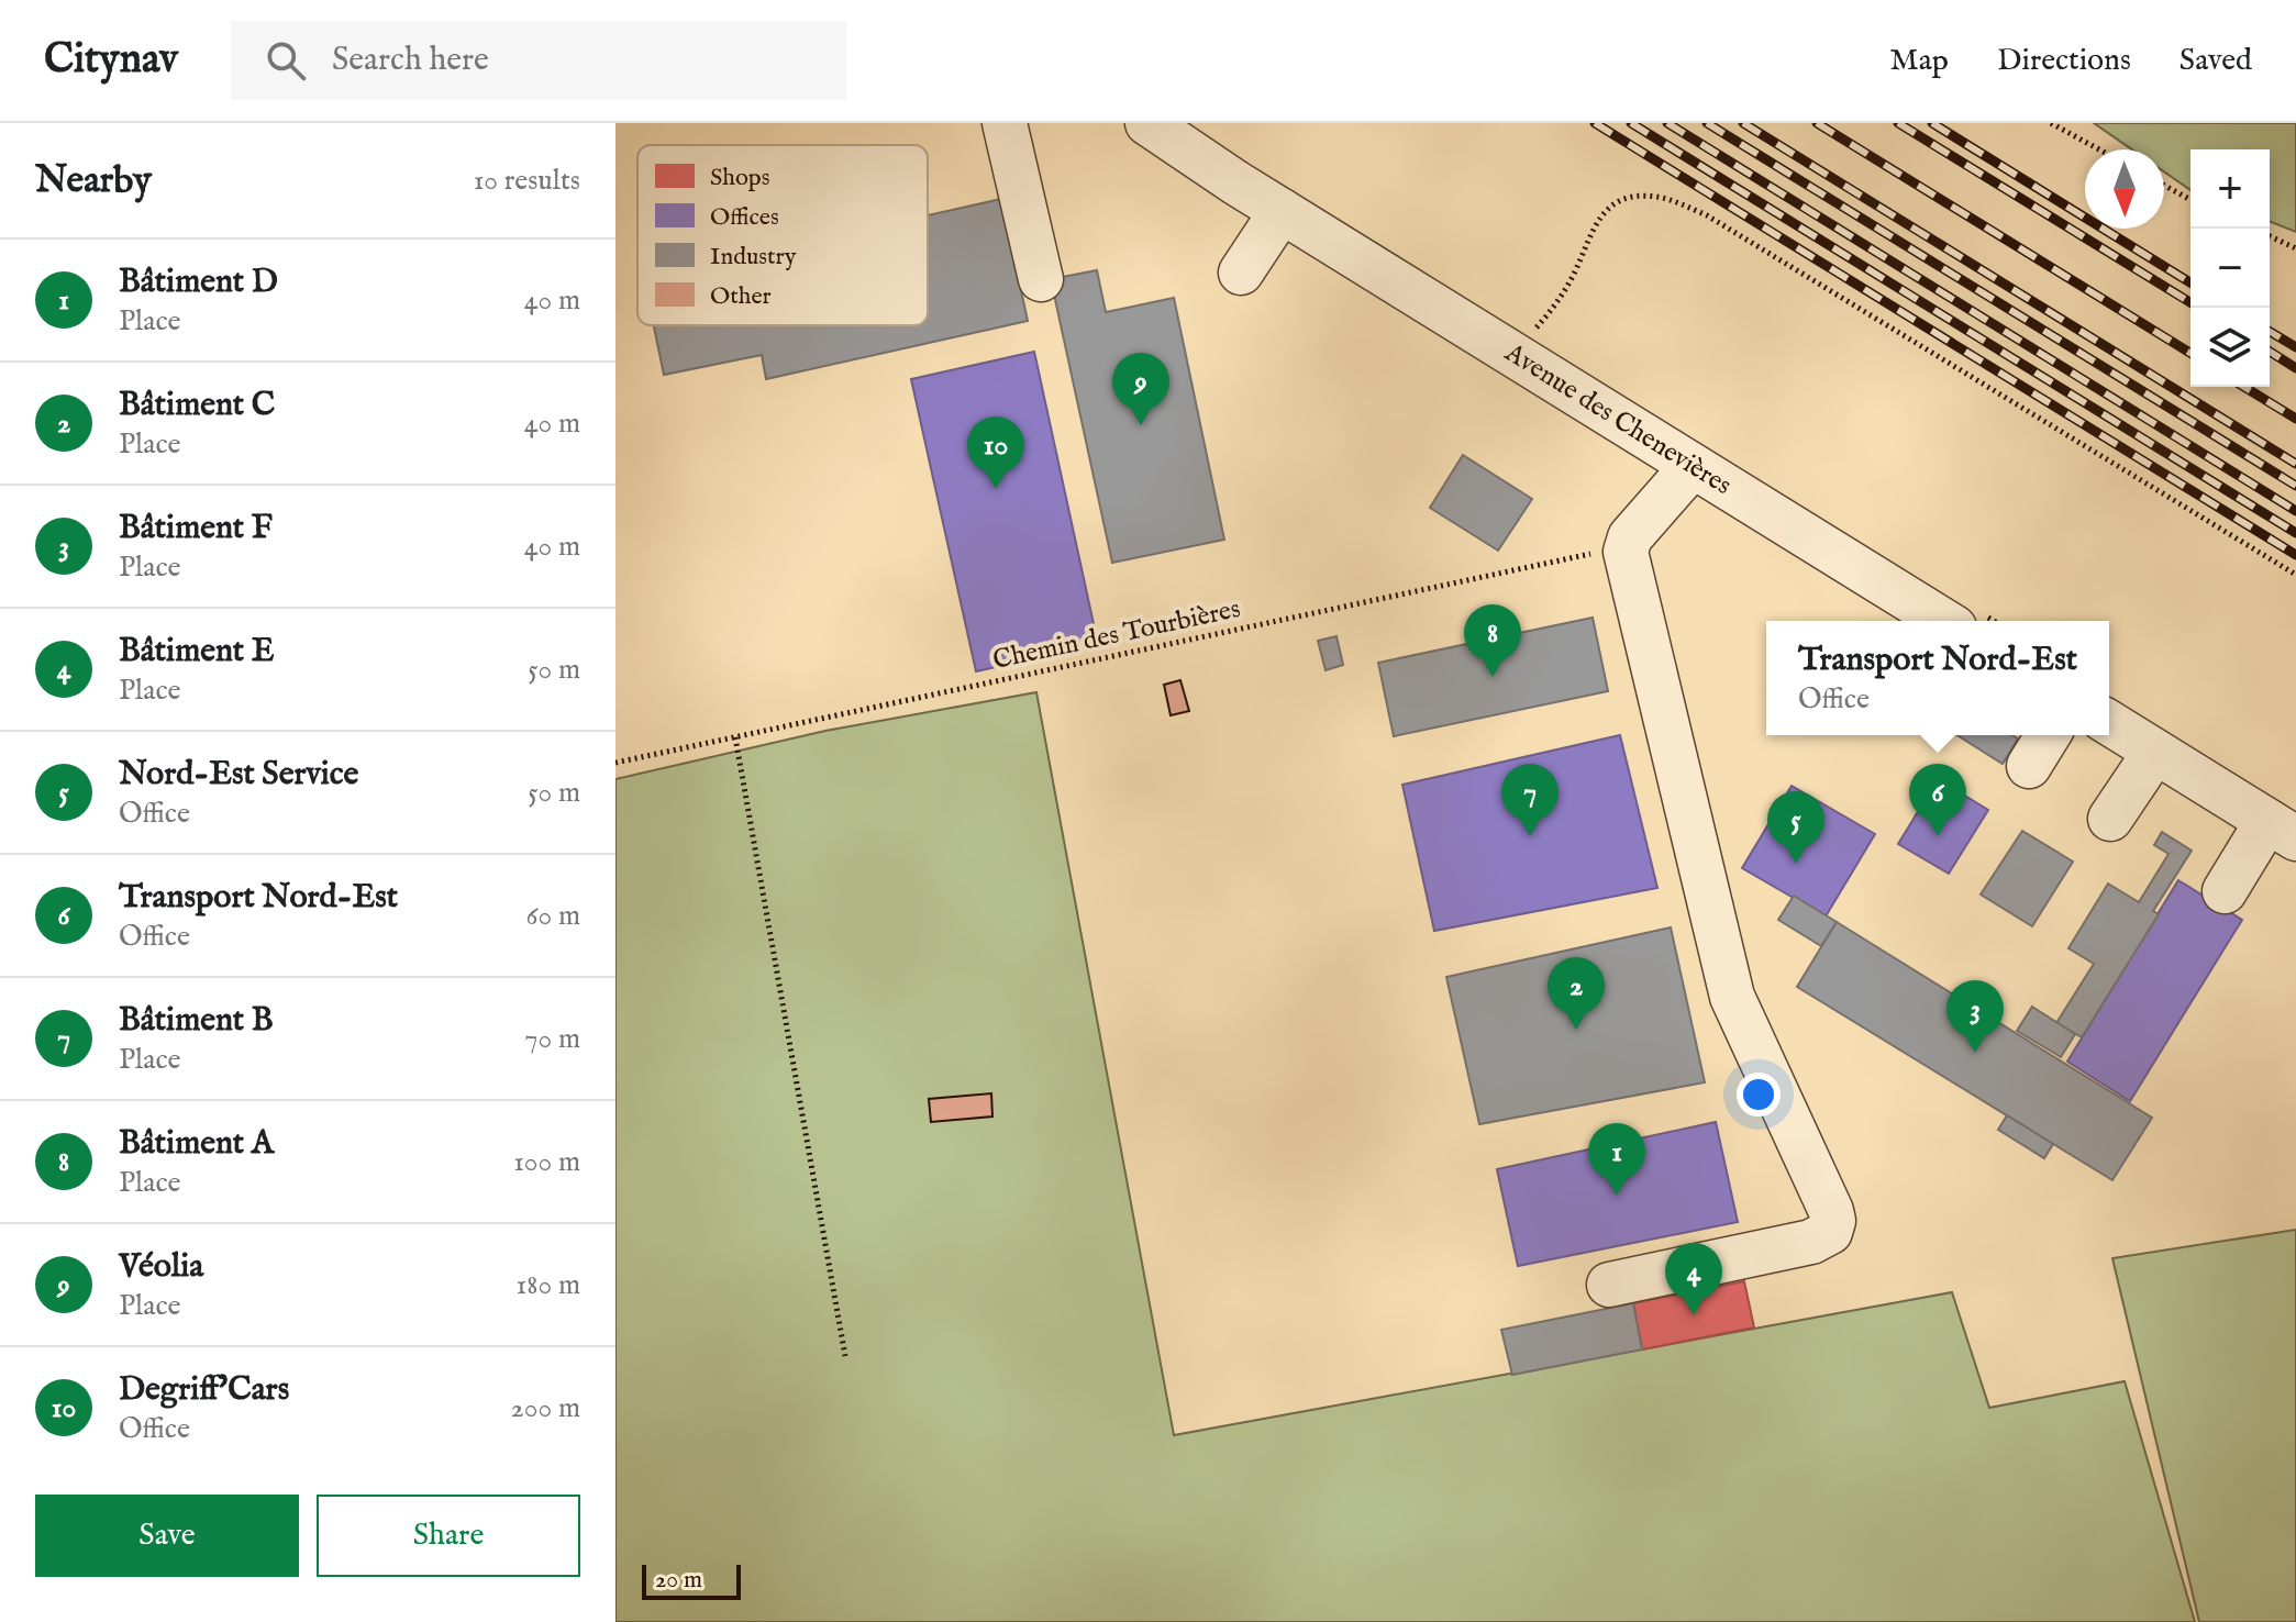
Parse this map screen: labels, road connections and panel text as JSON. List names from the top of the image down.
{
  "streets": {
    "street": ["Avenue des Chenevières"],
    "path": ["Chemin des Tourbières"]
  },
  "legend": [
    "Shops",
    "Offices",
    "Industry",
    "Other"
  ],
  "scale_bar": "20 m",
  "north": "bottom",
  "page": {
    "header": "Citynav",
    "search": "Search here",
    "nav": ["Map", "Directions", "Saved"],
    "heading": ["Nearby", "10 results"],
    "map_buttons": ["+", "−"],
    "list": [
      {
        "mark": "1",
        "name": "Bâtiment D",
        "note": "Place",
        "value": "40 m"
      },
      {
        "mark": "2",
        "name": "Bâtiment C",
        "note": "Place",
        "value": "40 m"
      },
      {
        "mark": "3",
        "name": "Bâtiment F",
        "note": "Place",
        "value": "40 m"
      },
      {
        "mark": "4",
        "name": "Bâtiment E",
        "note": "Place",
        "value": "50 m"
      },
      {
        "mark": "5",
        "name": "Nord-Est Service",
        "note": "Office",
        "value": "50 m"
      },
      {
        "mark": "6",
        "name": "Transport Nord-Est",
        "note": "Office",
        "value": "60 m"
      },
      {
        "mark": "7",
        "name": "Bâtiment B",
        "note": "Place",
        "value": "70 m"
      },
      {
        "mark": "8",
        "name": "Bâtiment A",
        "note": "Place",
        "value": "100 m"
      },
      {
        "mark": "9",
        "name": "Véolia",
        "note": "Place",
        "value": "180 m"
      },
      {
        "mark": "10",
        "name": "Degriff'Cars",
        "note": "Office",
        "value": "200 m"
      }
    ],
    "pins": [
      "9",
      "10",
      "8",
      "6",
      "7",
      "5",
      "2",
      "3",
      "1",
      "4"
    ],
    "popup": ["Transport Nord-Est", "Office"],
    "buttons": ["Save", "Share"],
    "scale": "20 m"
  }
}
